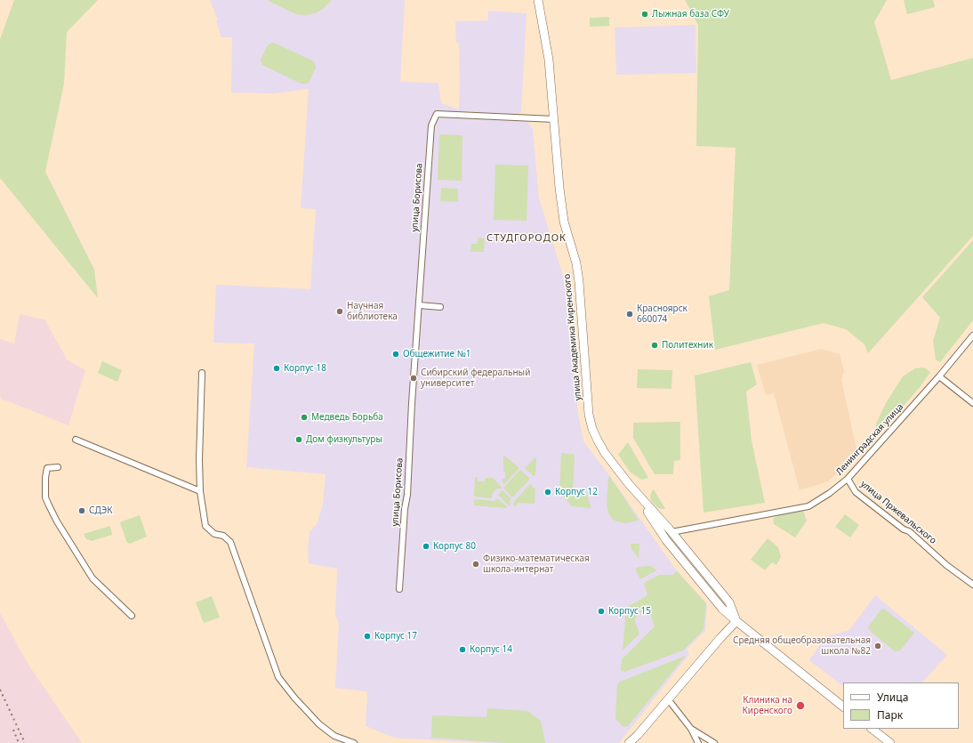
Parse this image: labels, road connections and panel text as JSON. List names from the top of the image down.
{
  "streets": {
    "main road": ["улица Академика Киренского"],
    "street": ["улица Борисова", "Ленинградская улица", "улица Пржевальского"]
  },
  "crossings": [
    ["улица Борисова", "улица Академика Киренского"],
    ["улица Академика Киренского", "Ленинградская улица"],
    ["Ленинградская улица", "улица Пржевальского"]
  ],
  "districts": ["СТУДГОРОДОК"],
  "places": [
    "Лыжная база СФУ",
    "Научная библиотека",
    "Красноярск 660074",
    "Политехник",
    "Общежитие №1",
    "Корпус 18",
    "Сибирский федеральный университет",
    "Медведь Борьба",
    "Дом физкультуры",
    "Корпус 12",
    "СДЭК",
    "Корпус 80",
    "Физико-математическая школа-интернат",
    "Корпус 15",
    "Корпус 17",
    "Средняя общеобразовательная школа №82",
    "Корпус 14",
    "Клиника на Киренского"
  ],
  "legend": ["Улица", "Парк"]
}
